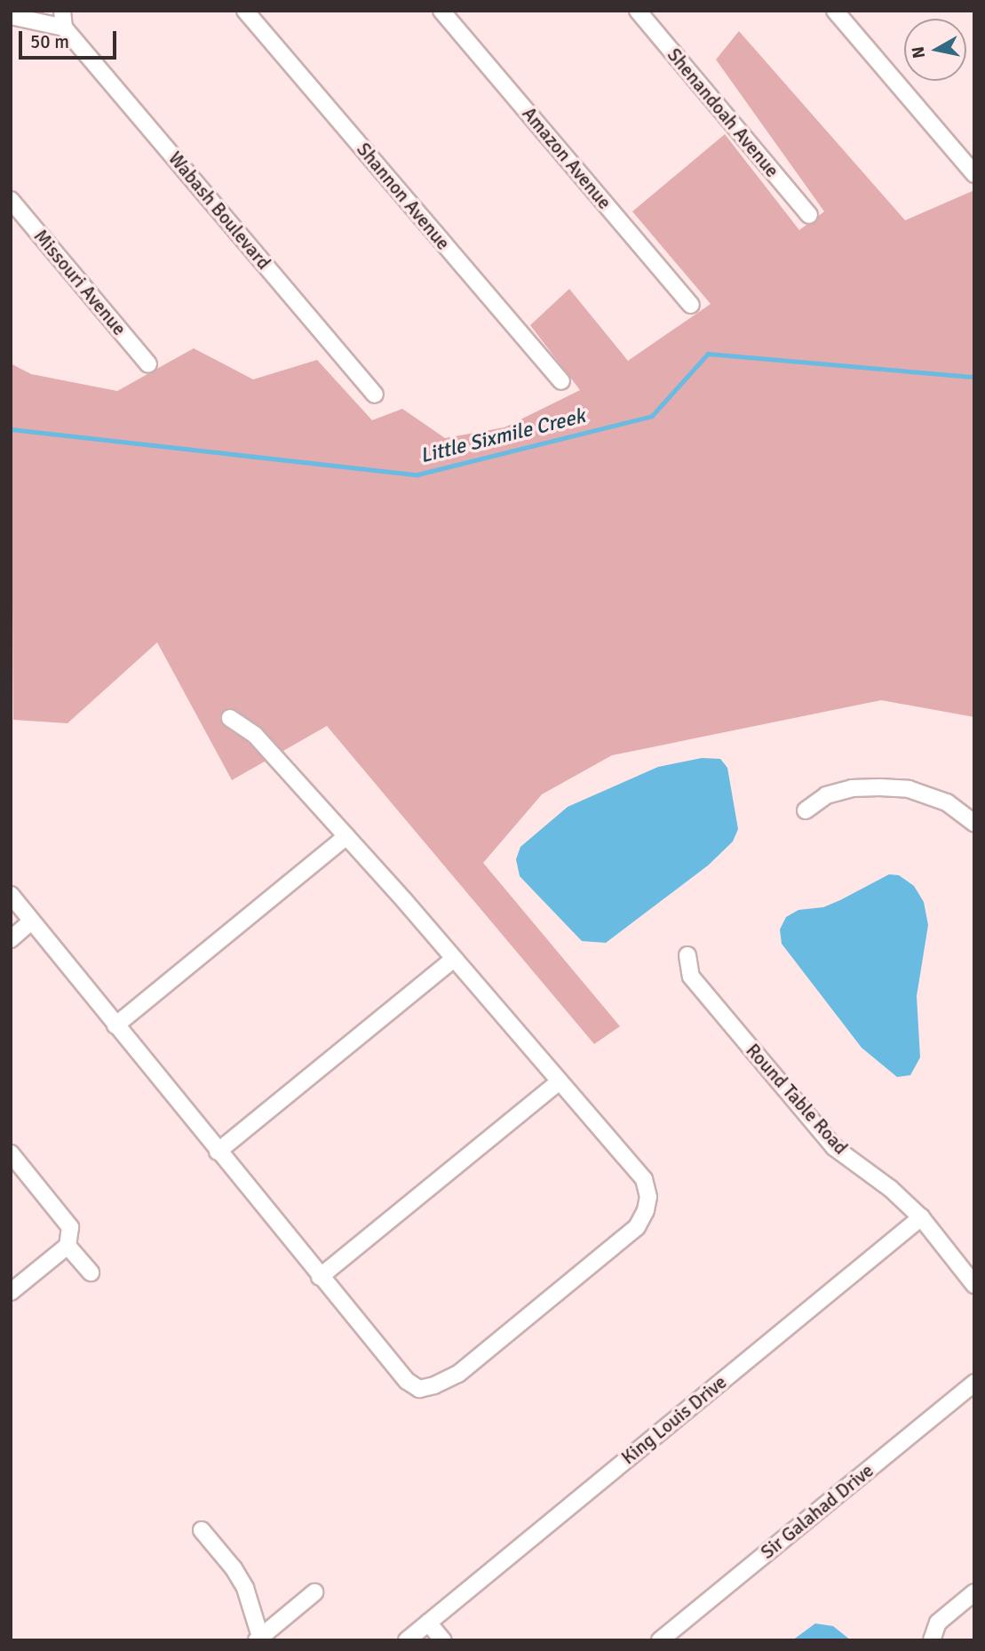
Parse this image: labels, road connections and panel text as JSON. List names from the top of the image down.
{
  "streets": {
    "street": [
      "Shenandoah Avenue",
      "Amazon Avenue",
      "Shannon Avenue",
      "Wabash Boulevard",
      "Missouri Avenue",
      "Round Table Road",
      "King Louis Drive",
      "Sir Galahad Drive"
    ]
  },
  "crossings": [
    ["Round Table Road", "King Louis Drive"]
  ],
  "water": ["Little Sixmile Creek"],
  "scale_bar": "50 m",
  "north": "left"
}
